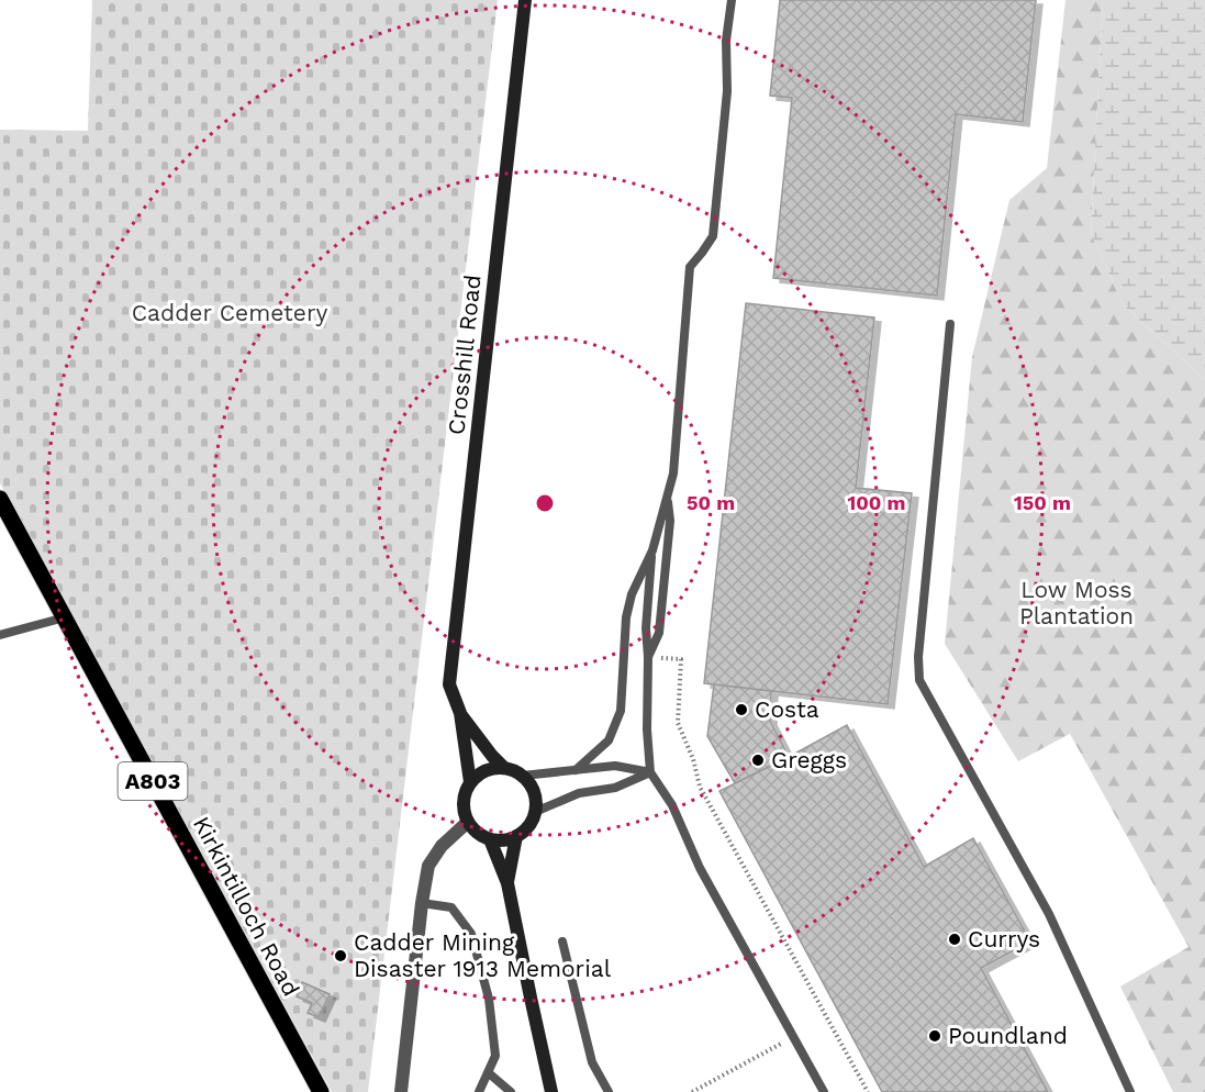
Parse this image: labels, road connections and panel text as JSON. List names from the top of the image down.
{
  "streets": {
    "main road": ["Crosshill Road", "A803", "Kirkintilloch Road"]
  },
  "parks": ["Cadder Cemetery", "Low Moss Plantation"],
  "places": [
    "Costa",
    "Greggs",
    "Currys",
    "Cadder Mining Disaster 1913 Memorial",
    "Poundland"
  ],
  "rings": ["50 m", "100 m", "150 m"]
}
